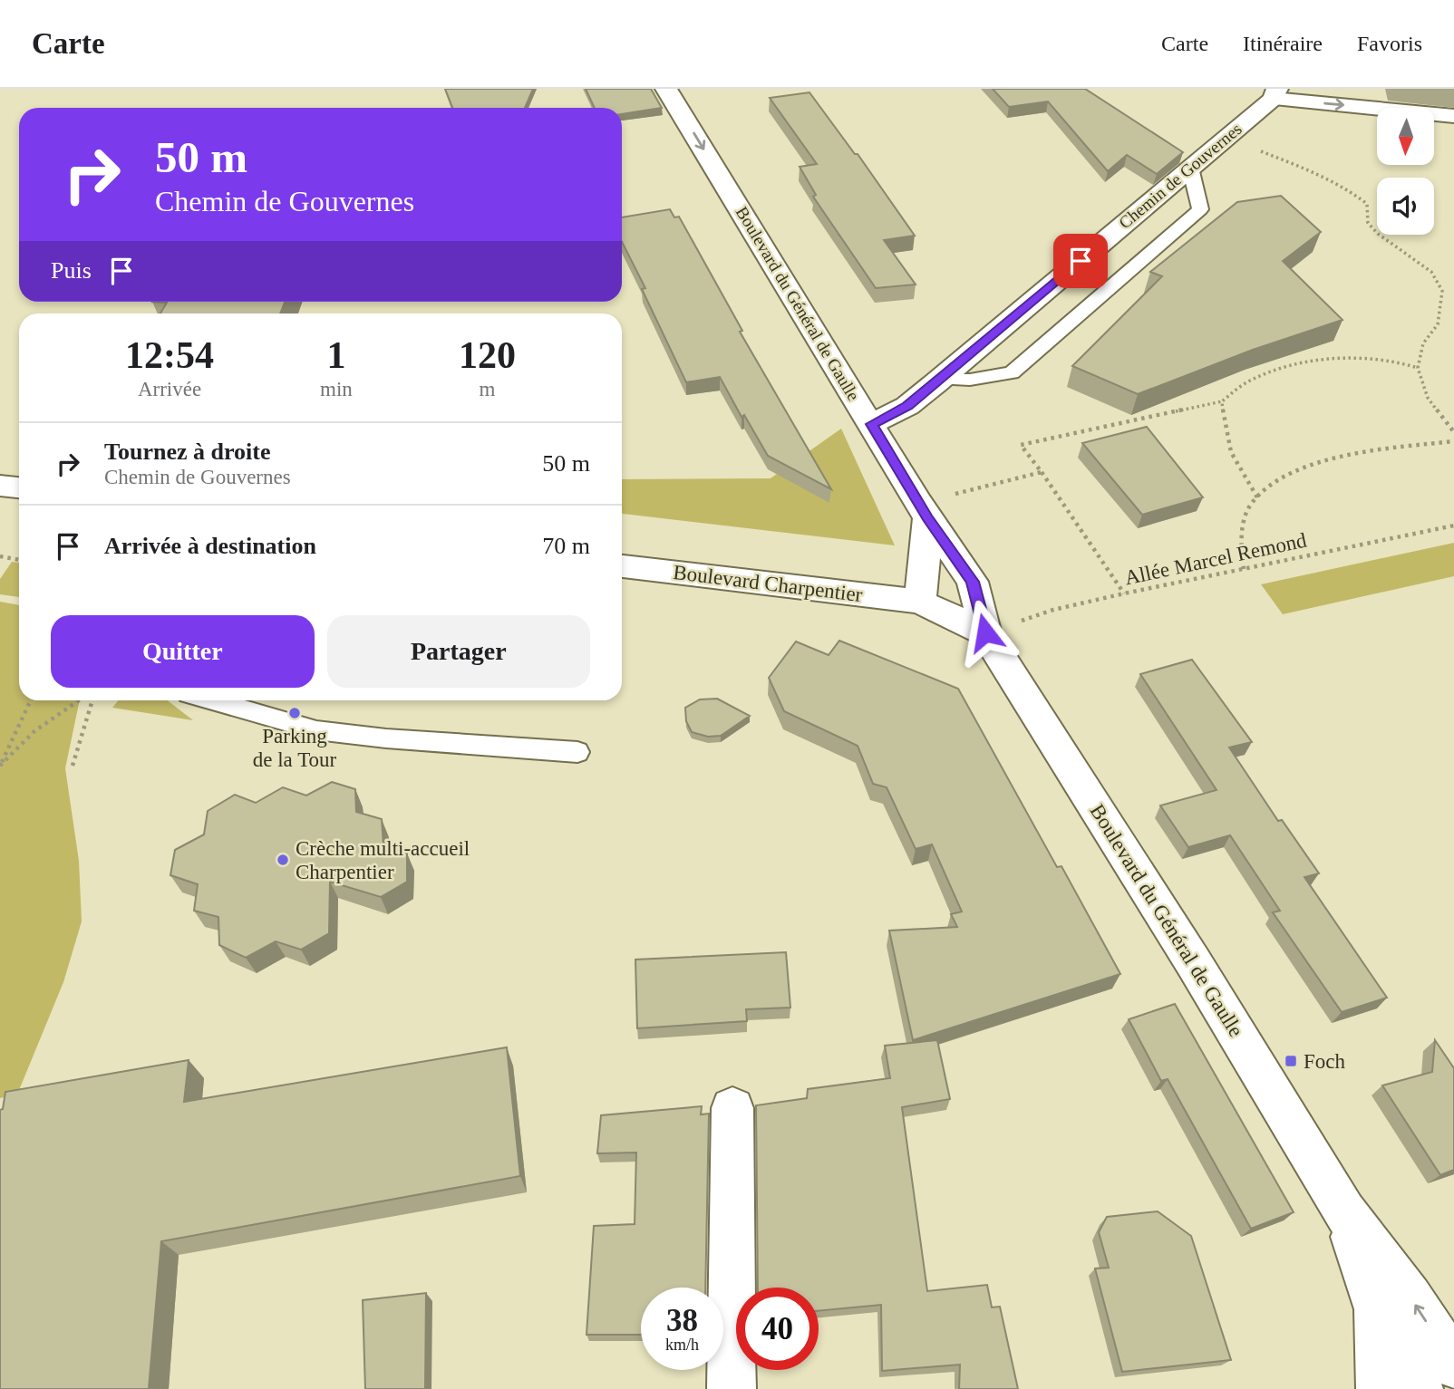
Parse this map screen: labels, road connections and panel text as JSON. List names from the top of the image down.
{
  "streets": {
    "street": ["Chemin de Gouvernes", "Boulevard du Général de Gaulle", "Boulevard Charpentier"],
    "path": ["Allée Marcel Remond"]
  },
  "crossings": [
    ["Chemin de Gouvernes", "Boulevard du Général de Gaulle"],
    ["Boulevard du Général de Gaulle", "Allée Marcel Remond"]
  ],
  "places": {
    "other": ["Parking de la Tour", "Crèche multi-accueil Charpentier"],
    "transit": ["Foch"]
  },
  "north": "bottom",
  "page": {
    "header": "Carte",
    "nav": ["Carte", "Itinéraire", "Favoris"],
    "turn": ["50 m", "Chemin de Gouvernes"],
    "then": "Puis",
    "eta": [
      "12:54",
      "Arrivée",
      "1",
      "min",
      "120",
      "m"
    ],
    "list": [
      {
        "name": "Tournez à droite",
        "note": "Chemin de Gouvernes",
        "value": "50 m"
      },
      {
        "name": "Arrivée à destination",
        "value": "70 m"
      }
    ],
    "buttons": ["Quitter", "Partager"],
    "speed": "38 km/h",
    "limit": "40"
  }
}
